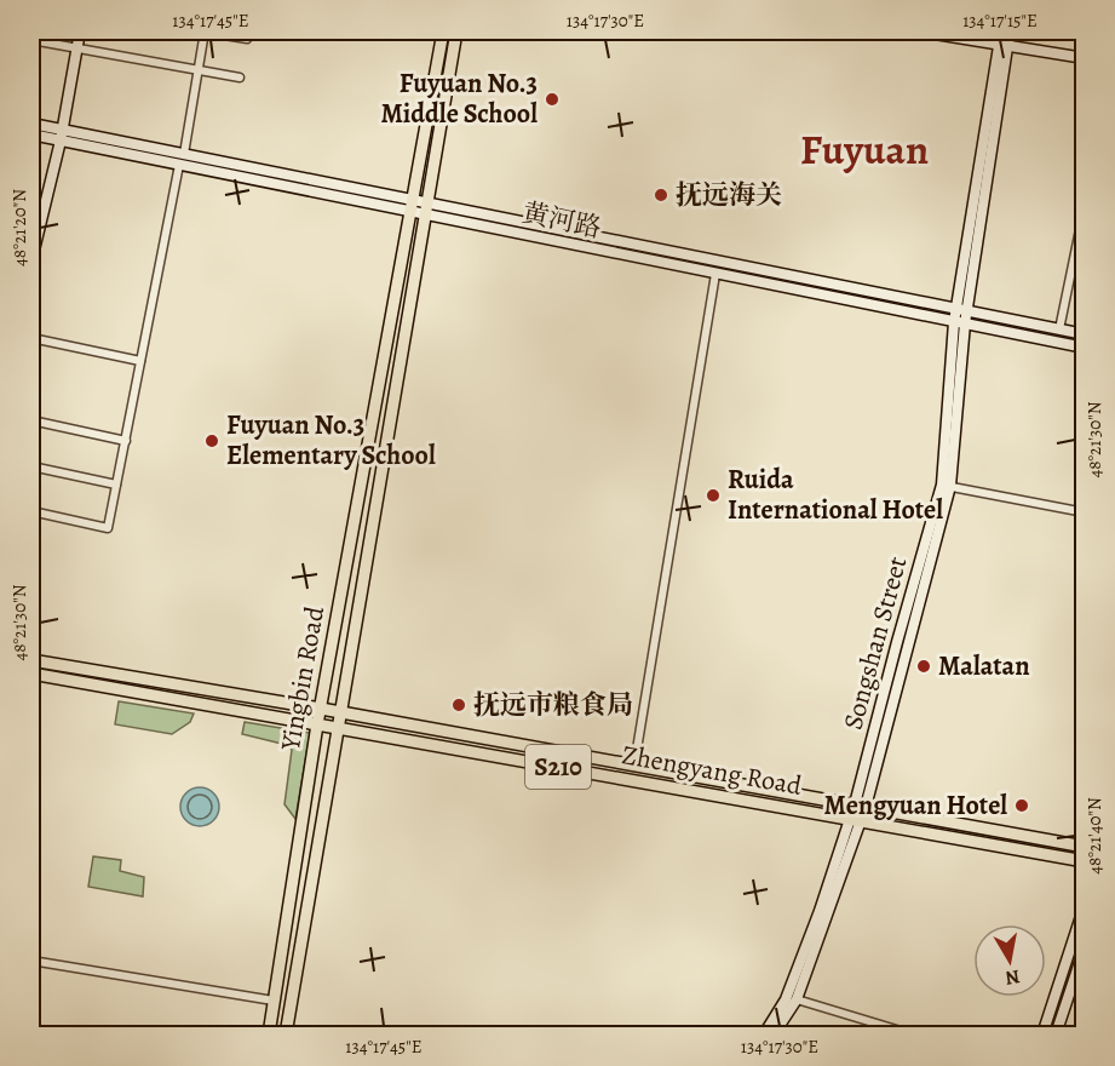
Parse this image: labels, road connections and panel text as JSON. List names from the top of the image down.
{
  "streets": {
    "main road": [
      "黄河路",
      "Songshan Street",
      "Yingbin Road",
      "S210",
      "Zhengyang Road"
    ]
  },
  "crossings": [
    ["黄河路", "Songshan Street"],
    ["黄河路", "Yingbin Road"],
    ["Songshan Street", "Zhengyang Road"],
    ["Yingbin Road", "Zhengyang Road"]
  ],
  "districts": ["Fuyuan"],
  "places": [
    "Fuyuan No.3 Middle School",
    "抚远海关",
    "Fuyuan No.3 Elementary School",
    "Ruida International Hotel",
    "Malatan",
    "抚远市粮食局",
    "Mengyuan Hotel"
  ],
  "north": "bottom",
  "coordinates": [
    "134°17'45\"E",
    "134°17'30\"E",
    "134°17'15\"E",
    "48°21'20\"N",
    "48°21'30\"N",
    "48°21'40\"N"
  ]
}
